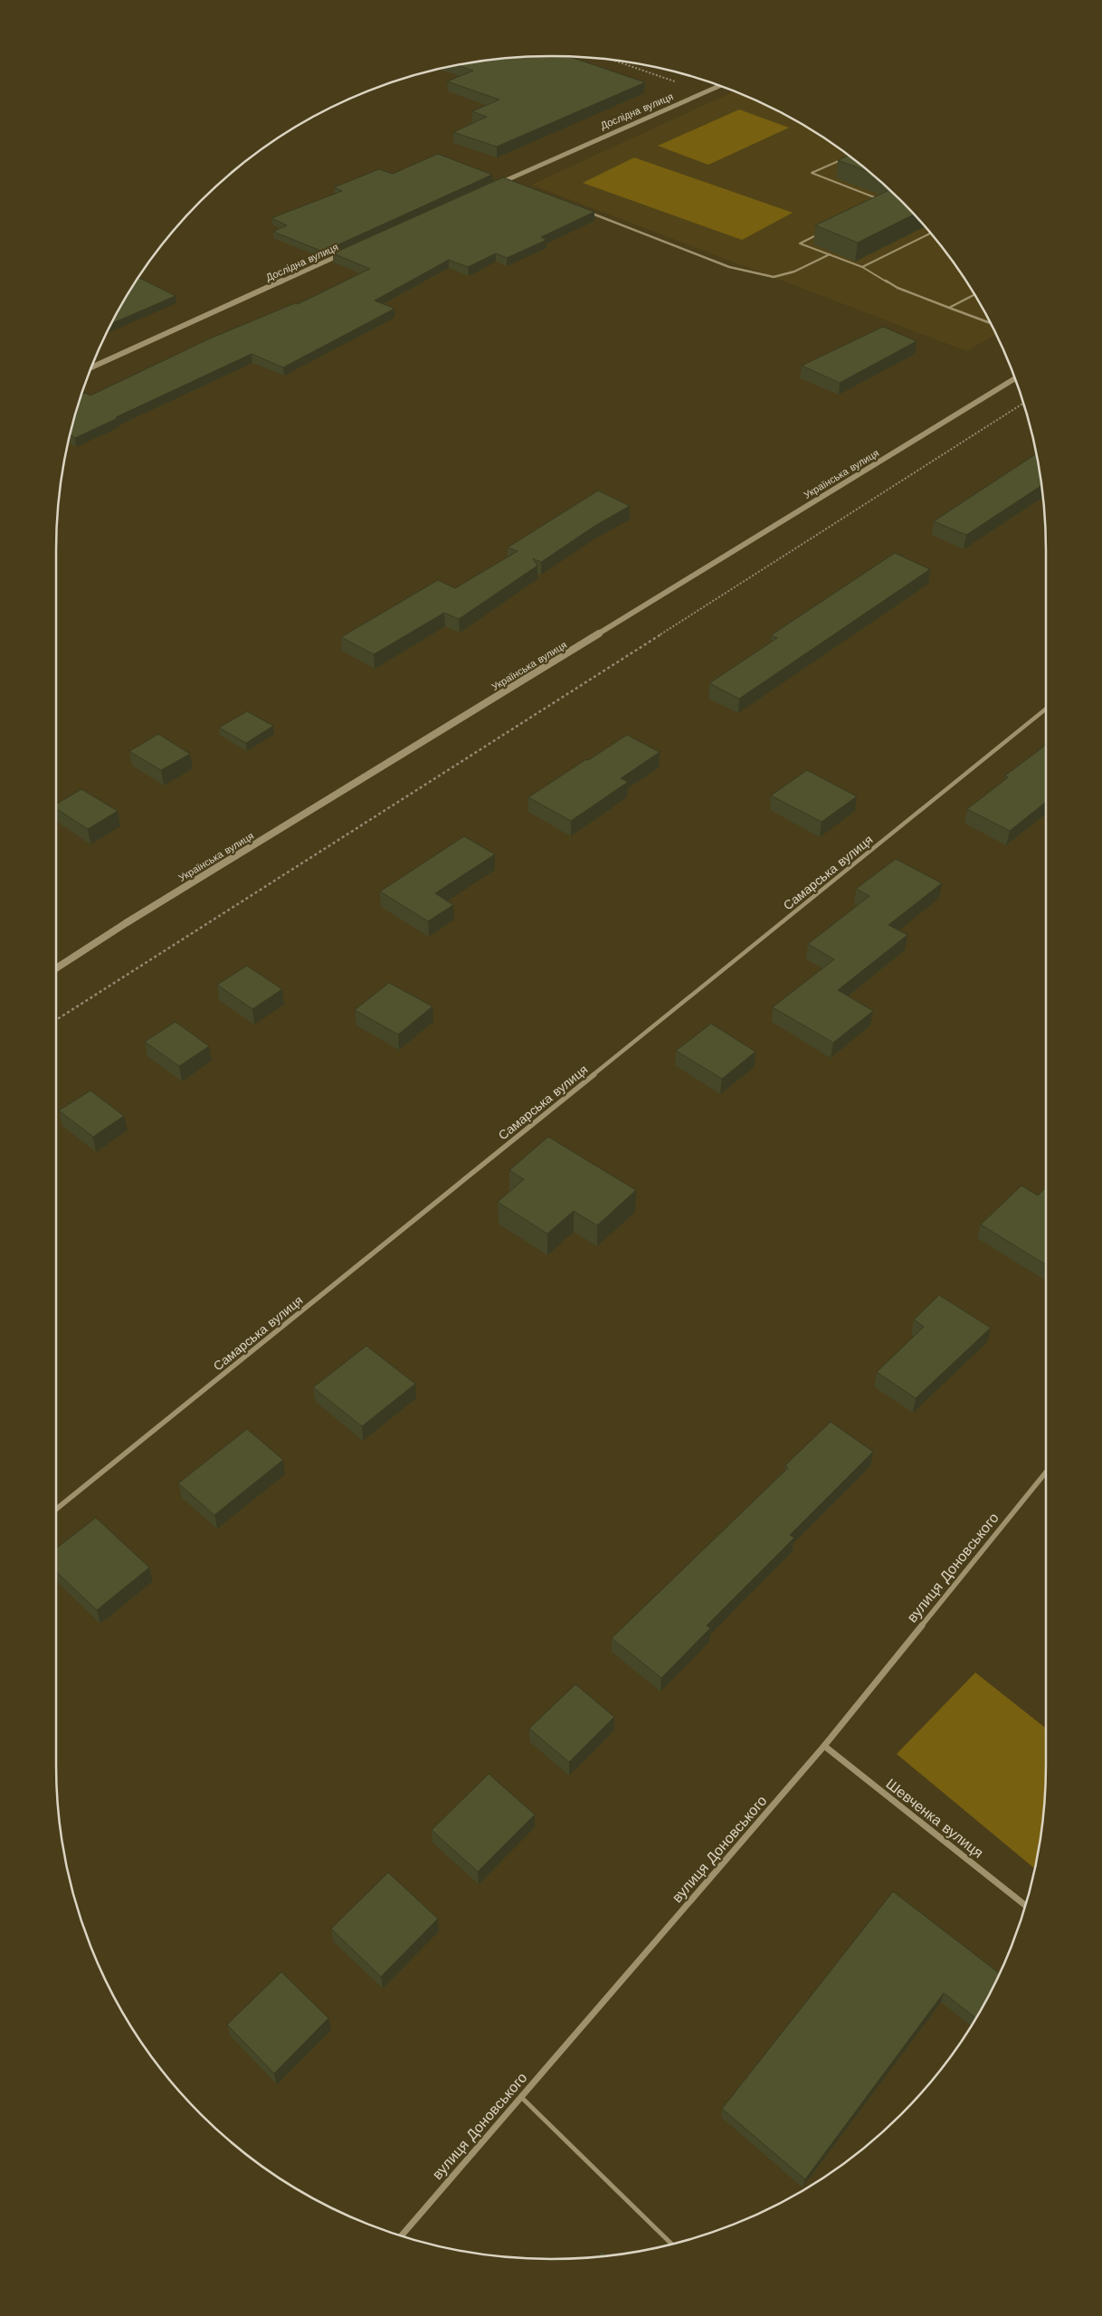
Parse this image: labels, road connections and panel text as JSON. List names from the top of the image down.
{
  "streets": {
    "street": [
      "Дослідна вулиця",
      "Українська вулиця",
      "Самарська вулиця",
      "вулиця Доновського",
      "Шевченка вулиця"
    ]
  },
  "crossings": [
    ["вулиця Доновського", "Шевченка вулиця"]
  ]
}
